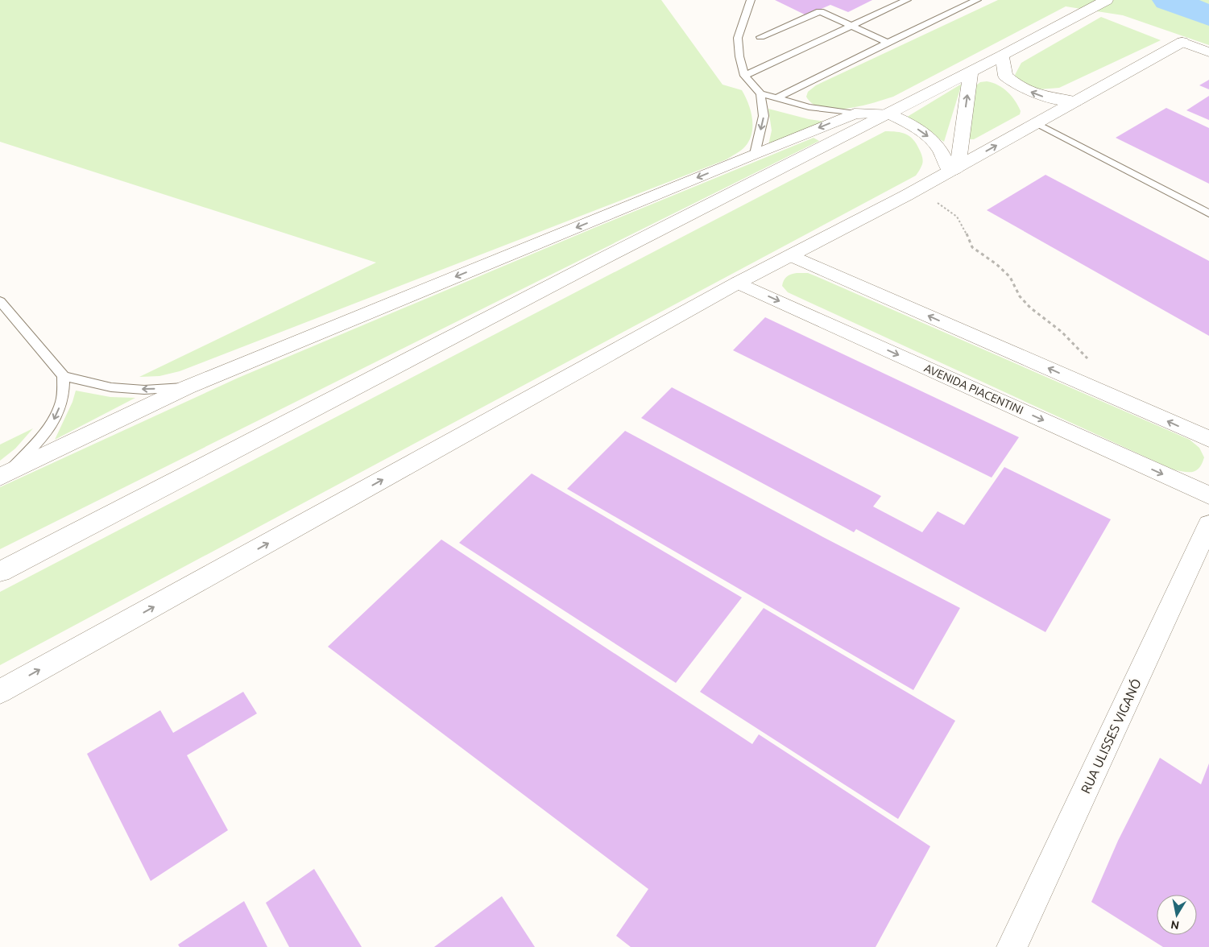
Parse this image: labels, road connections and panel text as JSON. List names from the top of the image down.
{
  "streets": {
    "main road": ["AVENIDA PIACENTINI", "RUA ULISSES VIGANÓ"]
  },
  "north": "bottom"
}
